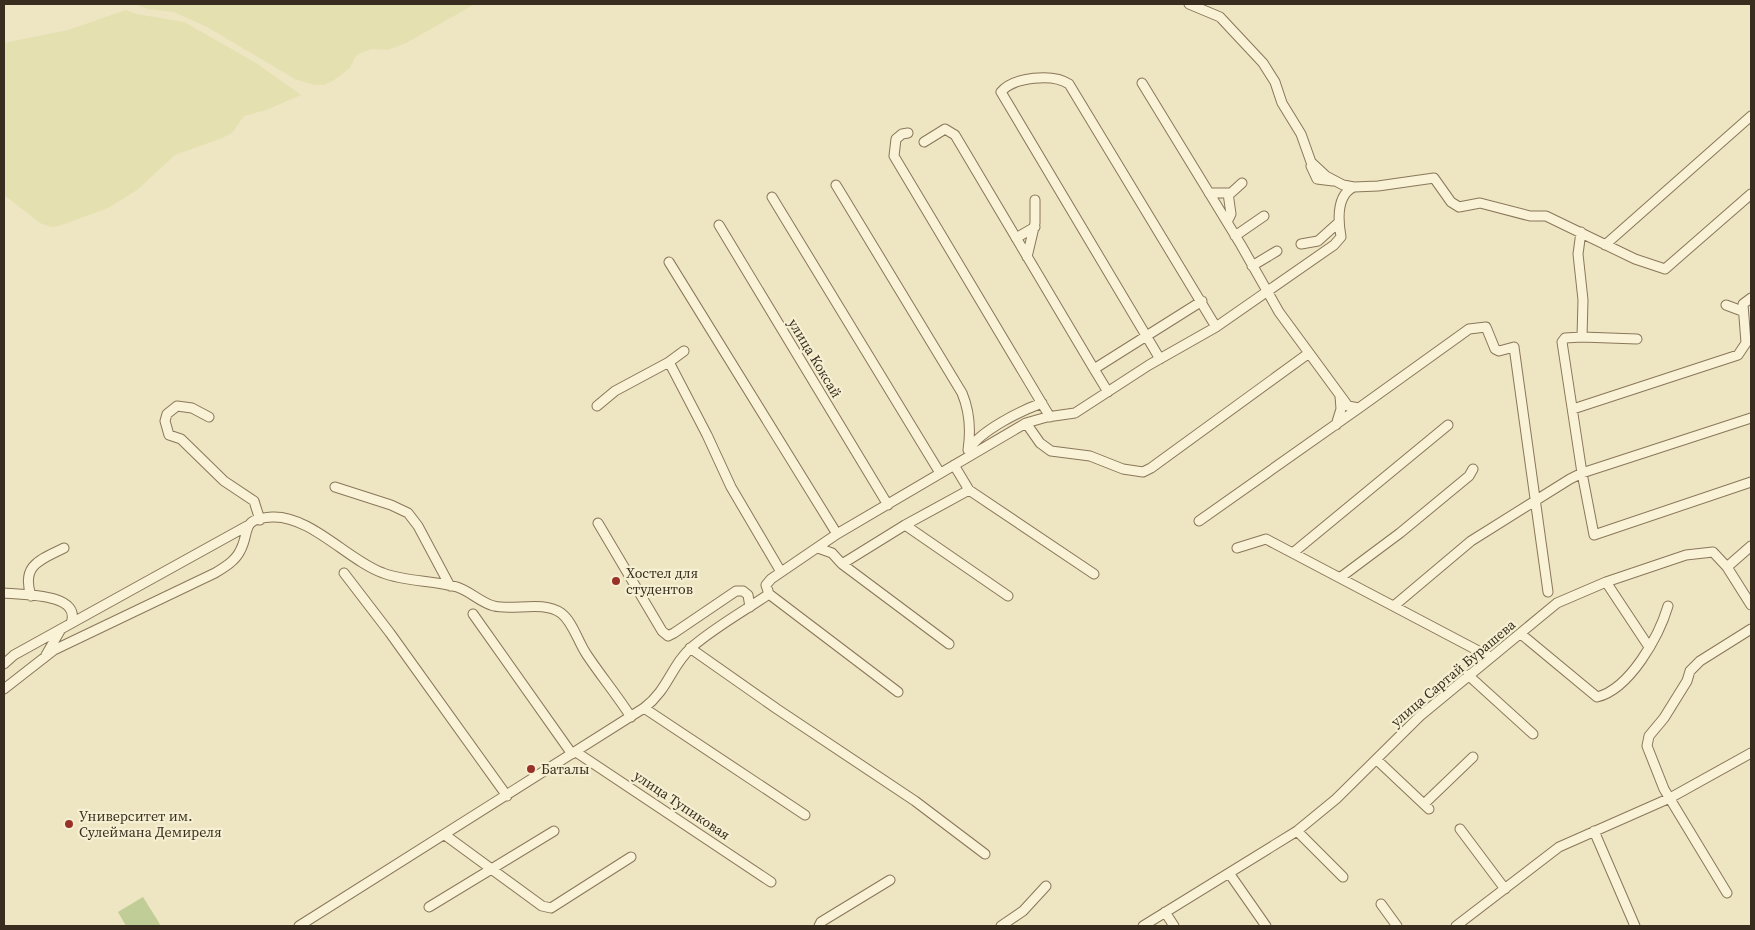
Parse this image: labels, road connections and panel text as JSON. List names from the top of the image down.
{
  "streets": {
    "street": ["улица Коксай", "улица Сартай Бурашева", "улица Тупиковая"]
  },
  "places": ["Хостел для студентов", "Баталы", "Университет им. Сулеймана Демиреля"]
}
